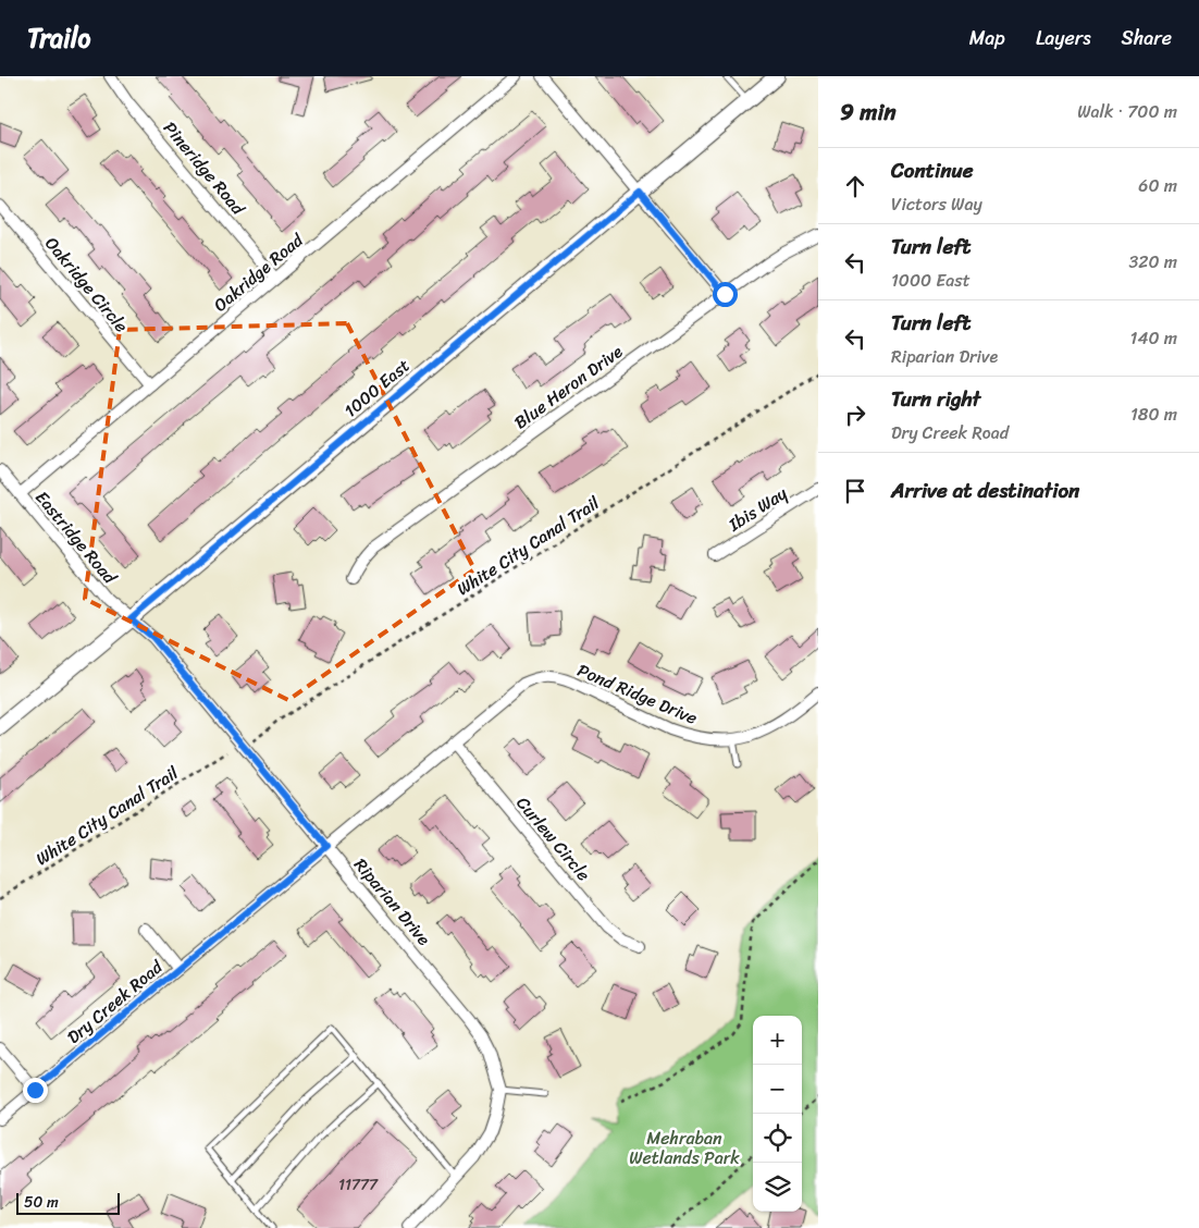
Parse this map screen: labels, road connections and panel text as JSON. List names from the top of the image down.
{
  "streets": {
    "street": [
      "Pineridge Road",
      "Oakridge Road",
      "Oakridge Circle",
      "Blue Heron Drive",
      "1000 East",
      "Ibis Way",
      "Eastridge Road",
      "Pond Ridge Drive",
      "Curlew Circle",
      "Riparian Drive",
      "Dry Creek Road"
    ],
    "path": ["White City Canal Trail"]
  },
  "crossings": [
    ["Pineridge Road", "Oakridge Road"],
    ["Oakridge Road", "Oakridge Circle"],
    ["Oakridge Road", "Eastridge Road"],
    ["1000 East", "Eastridge Road"],
    ["1000 East", "Riparian Drive"],
    ["Eastridge Road", "Riparian Drive"],
    ["Pond Ridge Drive", "Curlew Circle"],
    ["Pond Ridge Drive", "Riparian Drive"],
    ["Pond Ridge Drive", "Dry Creek Road"],
    ["Riparian Drive", "Dry Creek Road"]
  ],
  "parks": ["Mehraban Wetlands Park"],
  "house_numbers": ["11777"],
  "scale_bar": "50 m",
  "page": {
    "header": "Trailo",
    "nav": ["Map", "Layers", "Share"],
    "heading": ["9 min", "Walk · 700 m"],
    "list": [
      ["Continue", "Victors Way", "60 m"],
      ["Turn left", "1000 East", "320 m"],
      ["Turn left", "Riparian Drive", "140 m"],
      ["Turn right", "Dry Creek Road", "180 m"],
      "Arrive at destination"
    ],
    "map_buttons": ["+", "−"],
    "scale": "50 m"
  }
}
